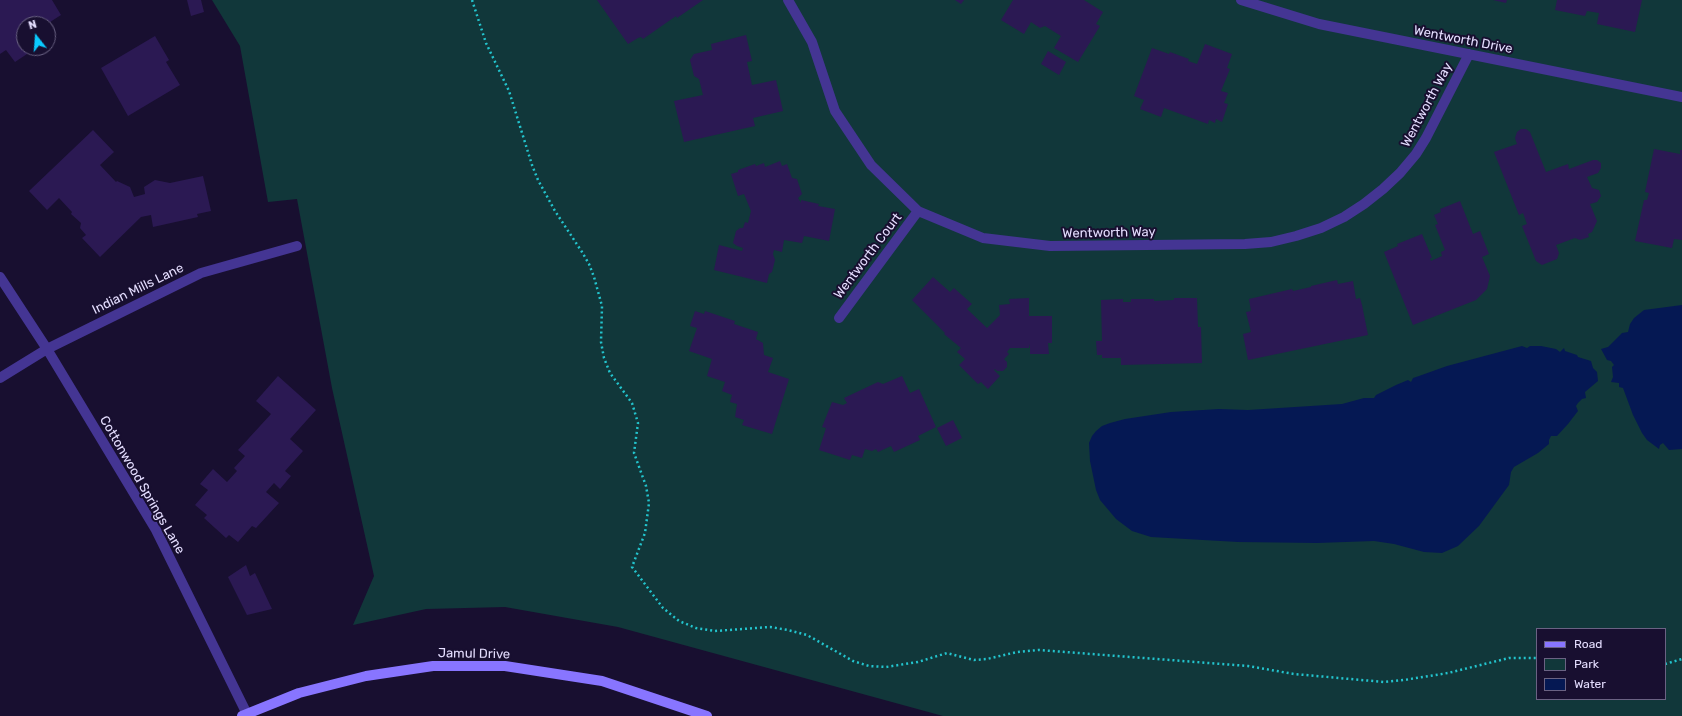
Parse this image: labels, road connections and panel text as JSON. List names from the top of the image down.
{
  "streets": {
    "street": [
      "Wentworth Drive",
      "Wentworth Way",
      "Wentworth Court",
      "Indian Mills Lane",
      "Cottonwood Springs Lane",
      "Jamul Drive"
    ]
  },
  "crossings": [
    ["Wentworth Drive", "Wentworth Way"],
    ["Wentworth Way", "Wentworth Court"],
    ["Indian Mills Lane", "Cottonwood Springs Lane"],
    ["Cottonwood Springs Lane", "Jamul Drive"]
  ],
  "legend": ["Road", "Park", "Water"],
  "north": "top"
}
